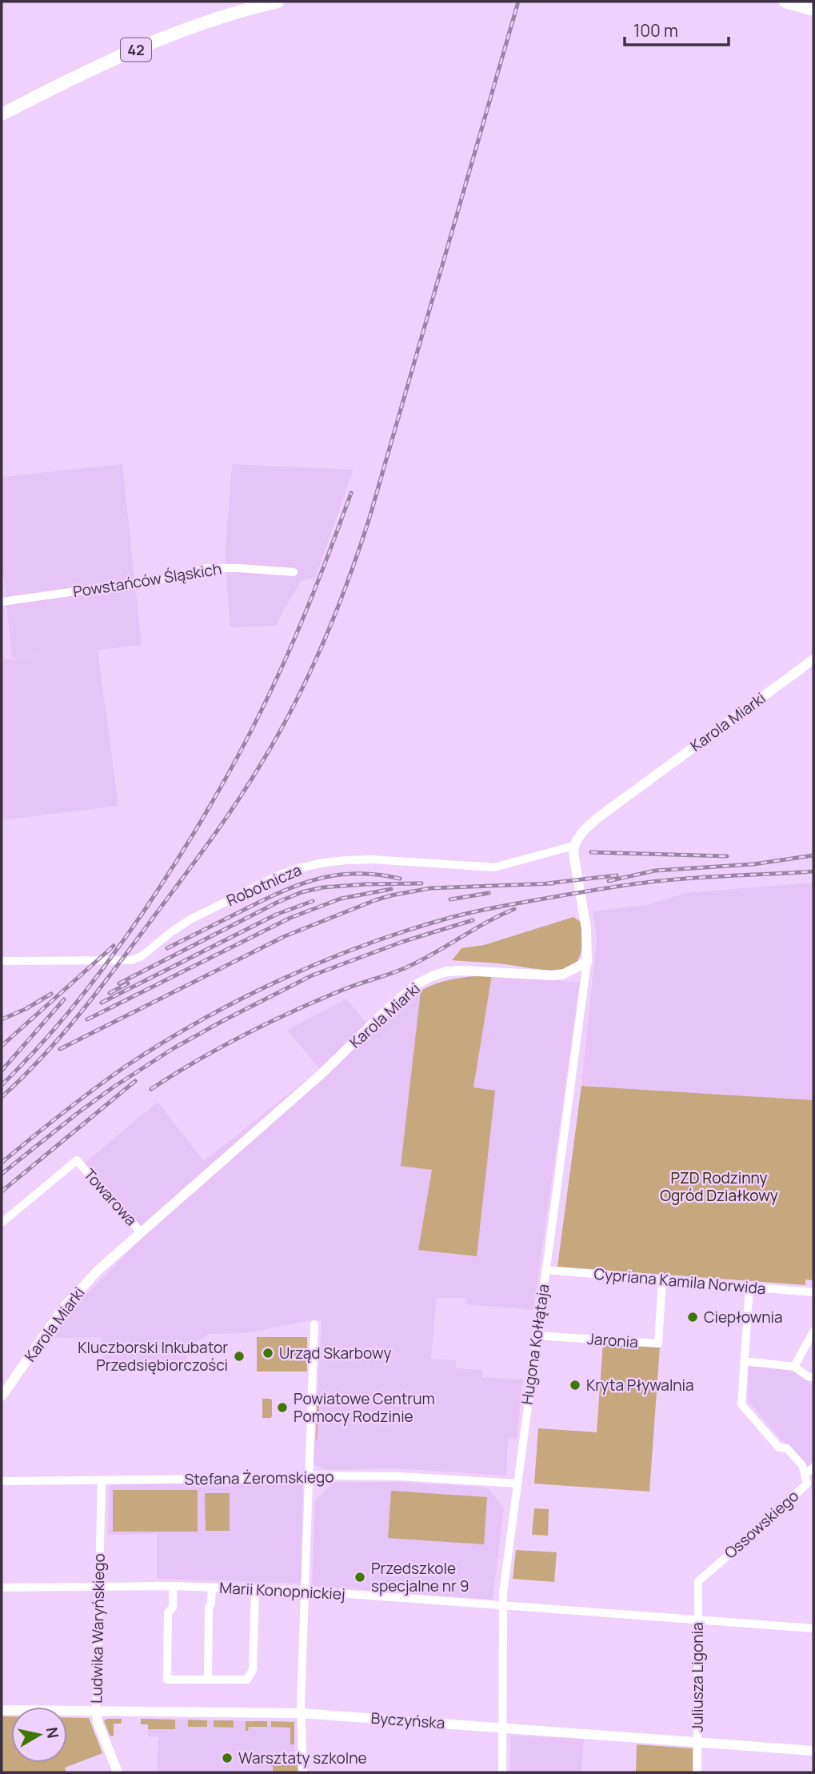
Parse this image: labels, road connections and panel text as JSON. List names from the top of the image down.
{
  "streets": {
    "main road": ["42"],
    "street": [
      "Powstańców Śląskich",
      "Karola Miarki",
      "Robotnicza",
      "Towarowa",
      "Cypriana Kamila Norwida",
      "Jaronia",
      "Hugona Kołłątaja",
      "Stefana Żeromskiego",
      "Ossowskiego",
      "Marii Konopnickiej",
      "Ludwika Waryńskiego",
      "Juliusza Ligonia",
      "Byczyńska"
    ]
  },
  "crossings": [
    ["Karola Miarki", "Robotnicza"],
    ["Karola Miarki", "Towarowa"],
    ["Karola Miarki", "Hugona Kołłątaja"],
    ["Cypriana Kamila Norwida", "Jaronia"],
    ["Cypriana Kamila Norwida", "Hugona Kołłątaja"],
    ["Cypriana Kamila Norwida", "Ossowskiego"],
    ["Jaronia", "Hugona Kołłątaja"],
    ["Hugona Kołłątaja", "Stefana Żeromskiego"],
    ["Hugona Kołłątaja", "Marii Konopnickiej"],
    ["Hugona Kołłątaja", "Byczyńska"],
    ["Stefana Żeromskiego", "Ludwika Waryńskiego"],
    ["Ossowskiego", "Juliusza Ligonia"],
    ["Marii Konopnickiej", "Ludwika Waryńskiego"],
    ["Marii Konopnickiej", "Juliusza Ligonia"],
    ["Ludwika Waryńskiego", "Byczyńska"],
    ["Juliusza Ligonia", "Byczyńska"]
  ],
  "parks": ["PZD Rodzinny Ogród Działkowy"],
  "places": [
    "Ciepłownia",
    "Urząd Skarbowy",
    "Kluczborski Inkubator Przedsiębiorczości",
    "Kryta Pływalnia",
    "Powiatowe Centrum Pomocy Rodzinie",
    "Przedszkole specjalne nr 9",
    "Warsztaty szkolne"
  ],
  "scale_bar": "100 m",
  "north": "right"
}
